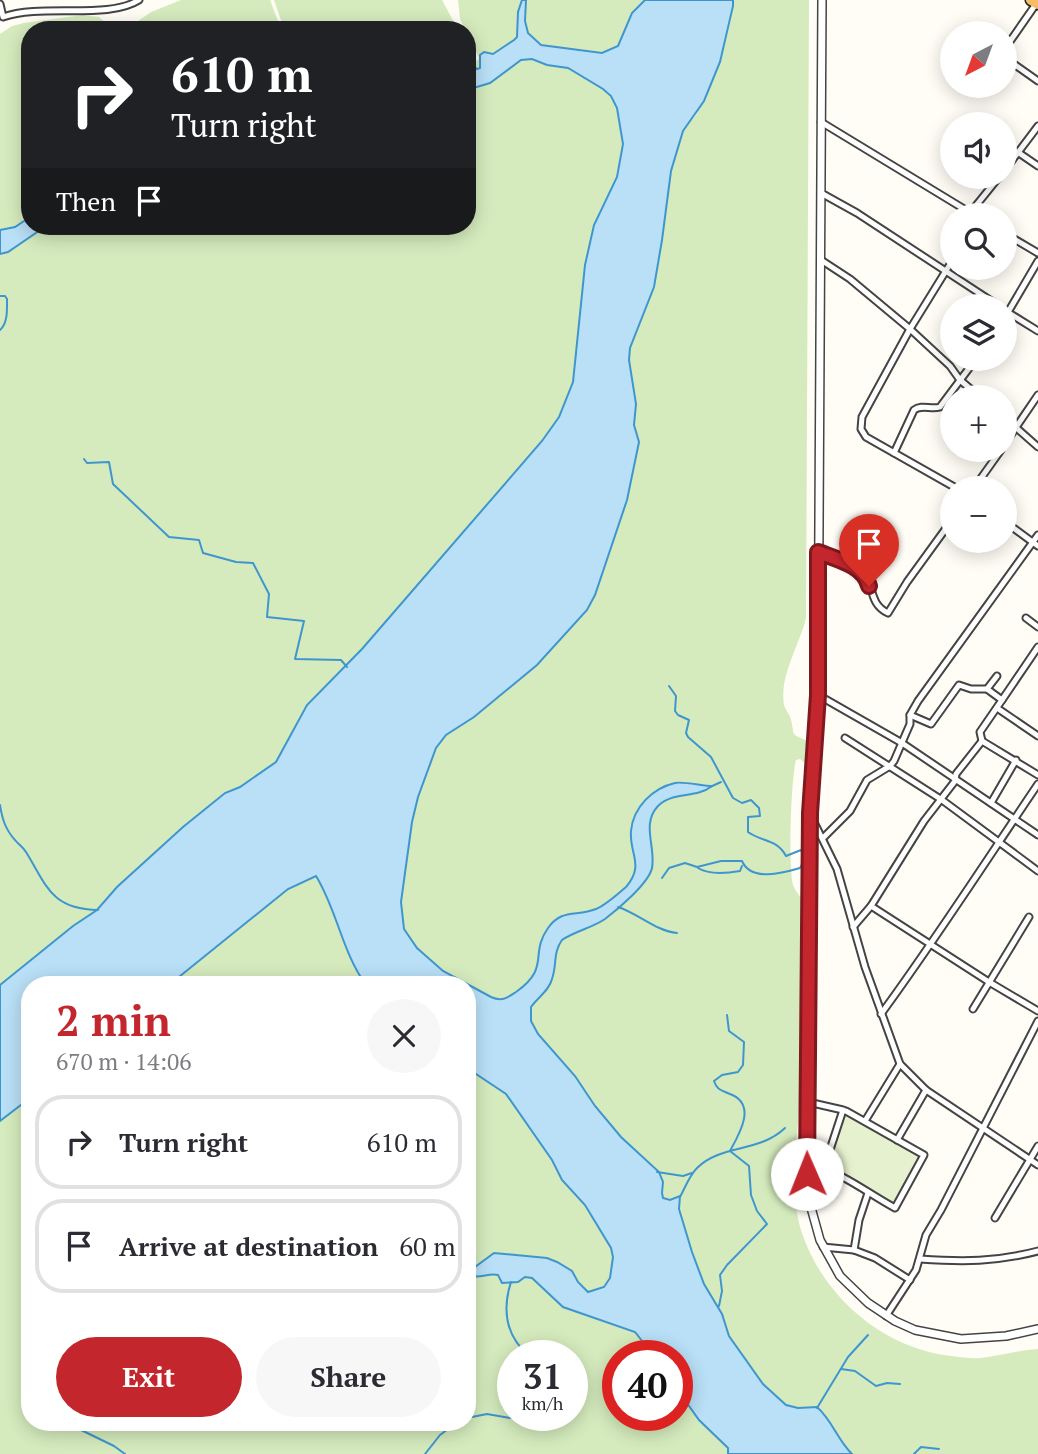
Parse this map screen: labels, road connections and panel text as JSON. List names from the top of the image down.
{
  "north": "bottom left",
  "page": {
    "map_buttons": ["+", "−"],
    "turn": ["610 m", "Turn right"],
    "then": "Then",
    "heading": ["2 min", "670 m · 14:06"],
    "list": [
      {
        "name": "Turn right",
        "value": "610 m"
      },
      {
        "name": "Arrive at destination",
        "value": "60 m"
      }
    ],
    "buttons": ["Exit", "Share"],
    "speed": "31 km/h",
    "limit": "40"
  }
}
